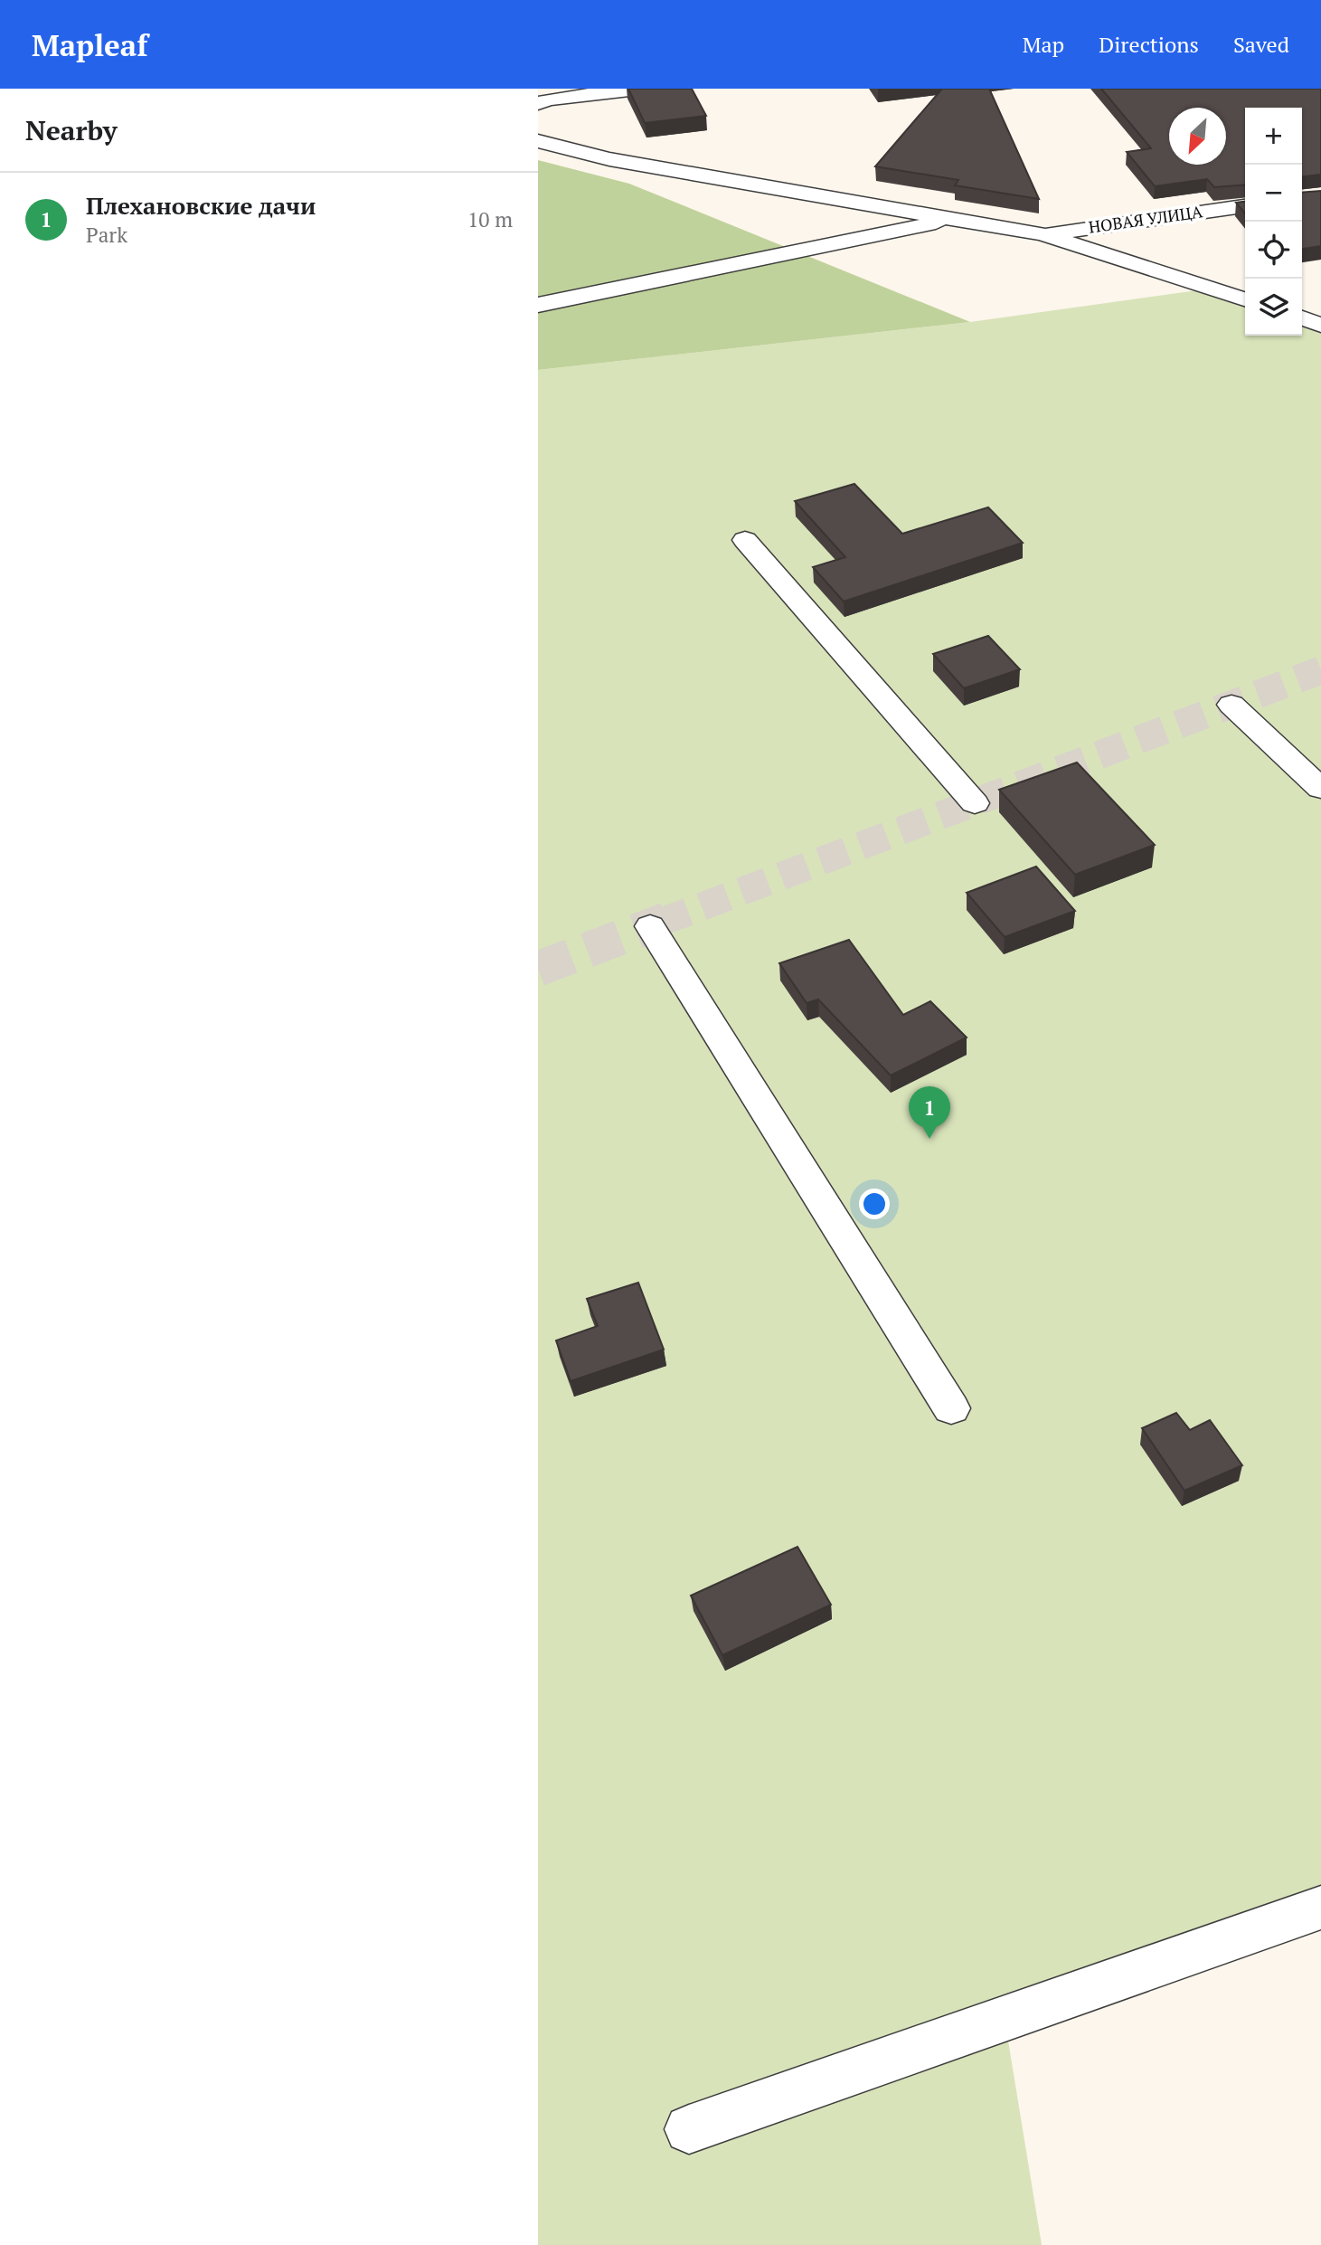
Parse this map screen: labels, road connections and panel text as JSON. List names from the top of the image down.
{
  "streets": {
    "street": ["НОВАЯ УЛИЦА"]
  },
  "north": "bottom left",
  "page": {
    "header": "Mapleaf",
    "nav": ["Map", "Directions", "Saved"],
    "heading": "Nearby",
    "map_buttons": ["+", "−"],
    "list": [
      {
        "mark": "1",
        "name": "Плехановские дачи",
        "note": "Park",
        "value": "10 m"
      }
    ],
    "pins": "1"
  }
}
